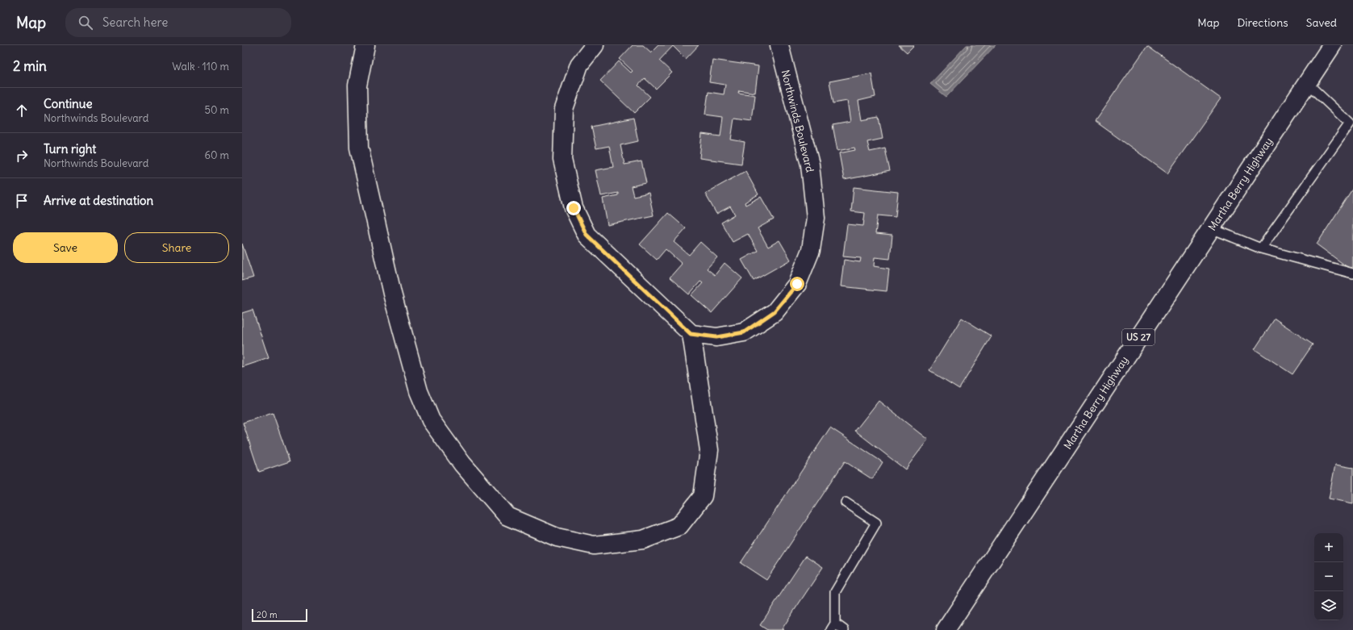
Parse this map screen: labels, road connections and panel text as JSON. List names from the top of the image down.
{
  "streets": {
    "street": ["Northwinds Boulevard", "Martha Berry Highway", "US 27"]
  },
  "scale_bar": "20 m",
  "page": {
    "header": "Map",
    "search": "Search here",
    "nav": ["Map", "Directions", "Saved"],
    "heading": ["2 min", "Walk · 110 m"],
    "list": [
      ["Continue", "Northwinds Boulevard", "50 m"],
      ["Turn right", "Northwinds Boulevard", "60 m"],
      "Arrive at destination"
    ],
    "buttons": ["Save", "Share"],
    "map_buttons": ["+", "−"],
    "scale": "20 m"
  }
}
